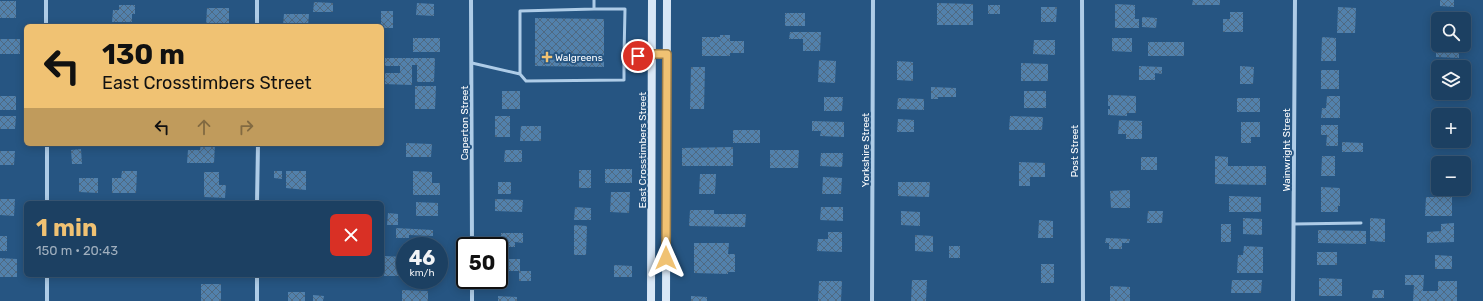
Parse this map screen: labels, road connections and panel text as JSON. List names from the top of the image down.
{
  "streets": {
    "main road": ["East Crosstimbers Street"],
    "street": [
      "Caperton Street",
      "Yorkshire Street",
      "Wainwright Street",
      "Post Street"
    ]
  },
  "places": {
    "health": ["Walgreens"]
  },
  "page": {
    "map_buttons": ["+", "−"],
    "turn": ["130 m", "East Crosstimbers Street"],
    "heading": ["1 min", "150 m · 20:43"],
    "speed": "46 km/h",
    "limit": "50"
  }
}
